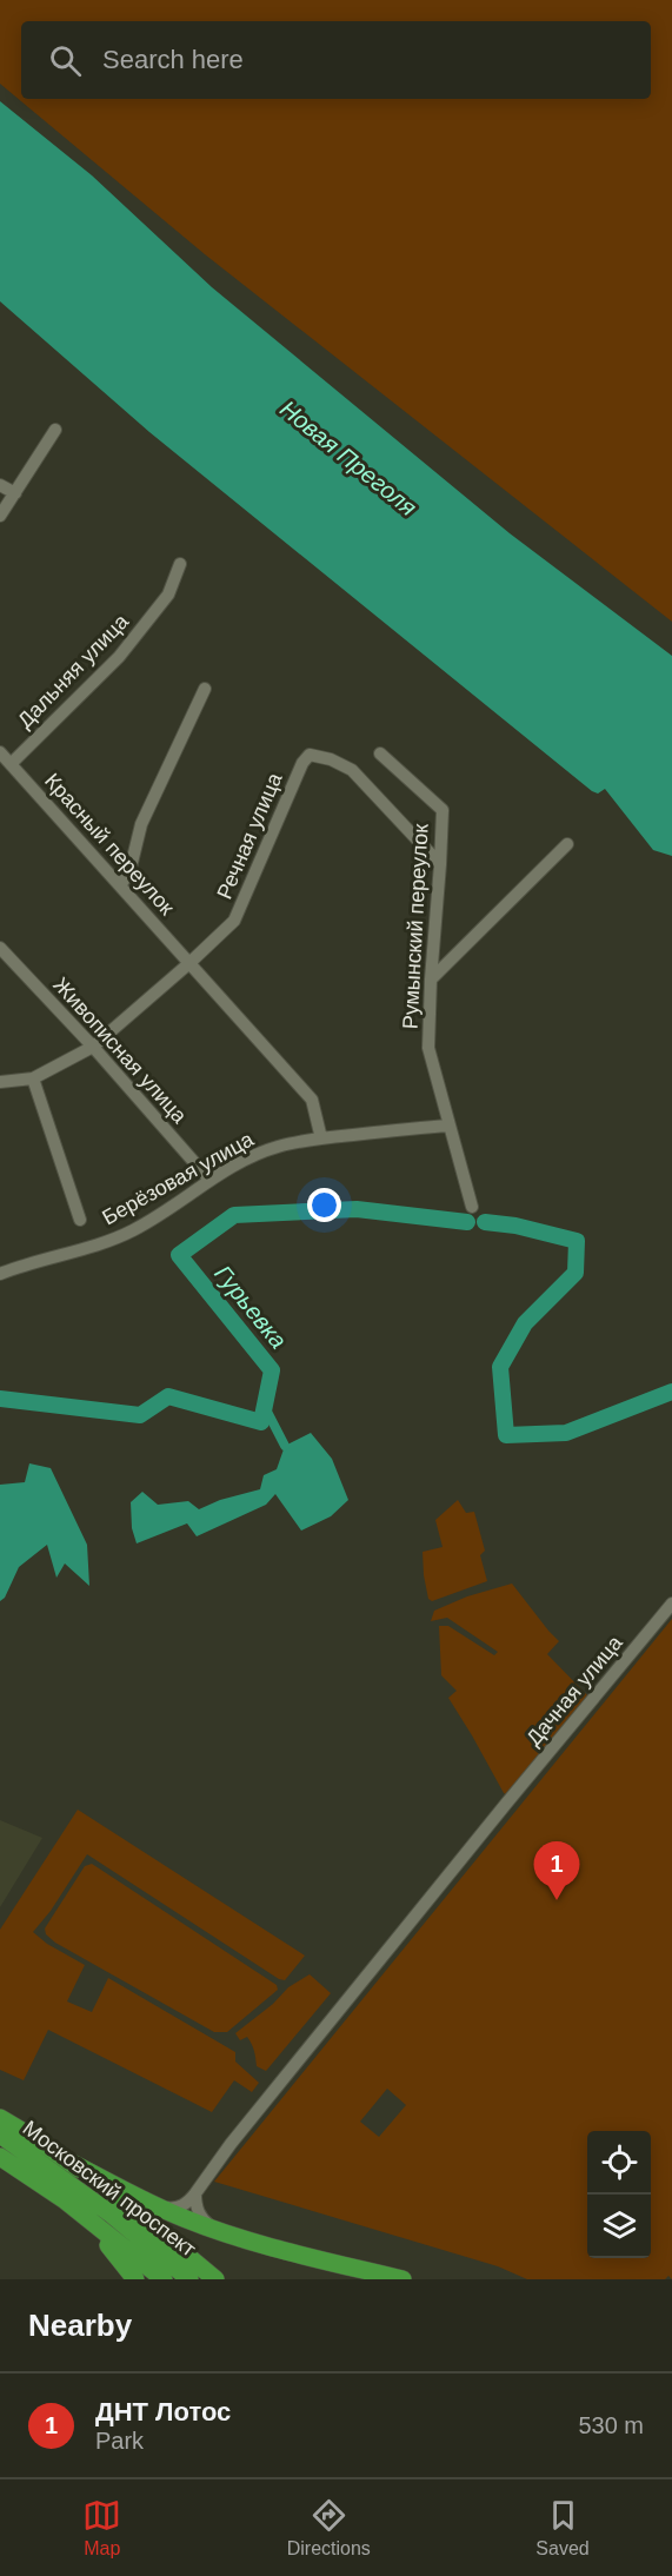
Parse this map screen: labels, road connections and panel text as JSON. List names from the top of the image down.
{
  "streets": {
    "highway": ["Московский проспект"],
    "street": [
      "Дальняя улица",
      "Речная улица",
      "Красный переулок",
      "Румынский переулок",
      "Живописная улица",
      "Берёзовая улица",
      "Дачная улица"
    ]
  },
  "crossings": [
    ["Дальняя улица", "Красный переулок"],
    ["Речная улица", "Красный переулок"],
    ["Речная улица", "Румынский переулок"],
    ["Речная улица", "Живописная улица"],
    ["Красный переулок", "Берёзовая улица"],
    ["Румынский переулок", "Берёзовая улица"],
    ["Живописная улица", "Берёзовая улица"]
  ],
  "water": ["Новая Преголя", "Гурьевка"],
  "page": {
    "search": "Search here",
    "pins": "1",
    "heading": "Nearby",
    "list": [
      {
        "mark": "1",
        "name": "ДНТ Лотос",
        "note": "Park",
        "value": "530 m"
      }
    ],
    "nav": ["Map", "Directions", "Saved"]
  }
}
